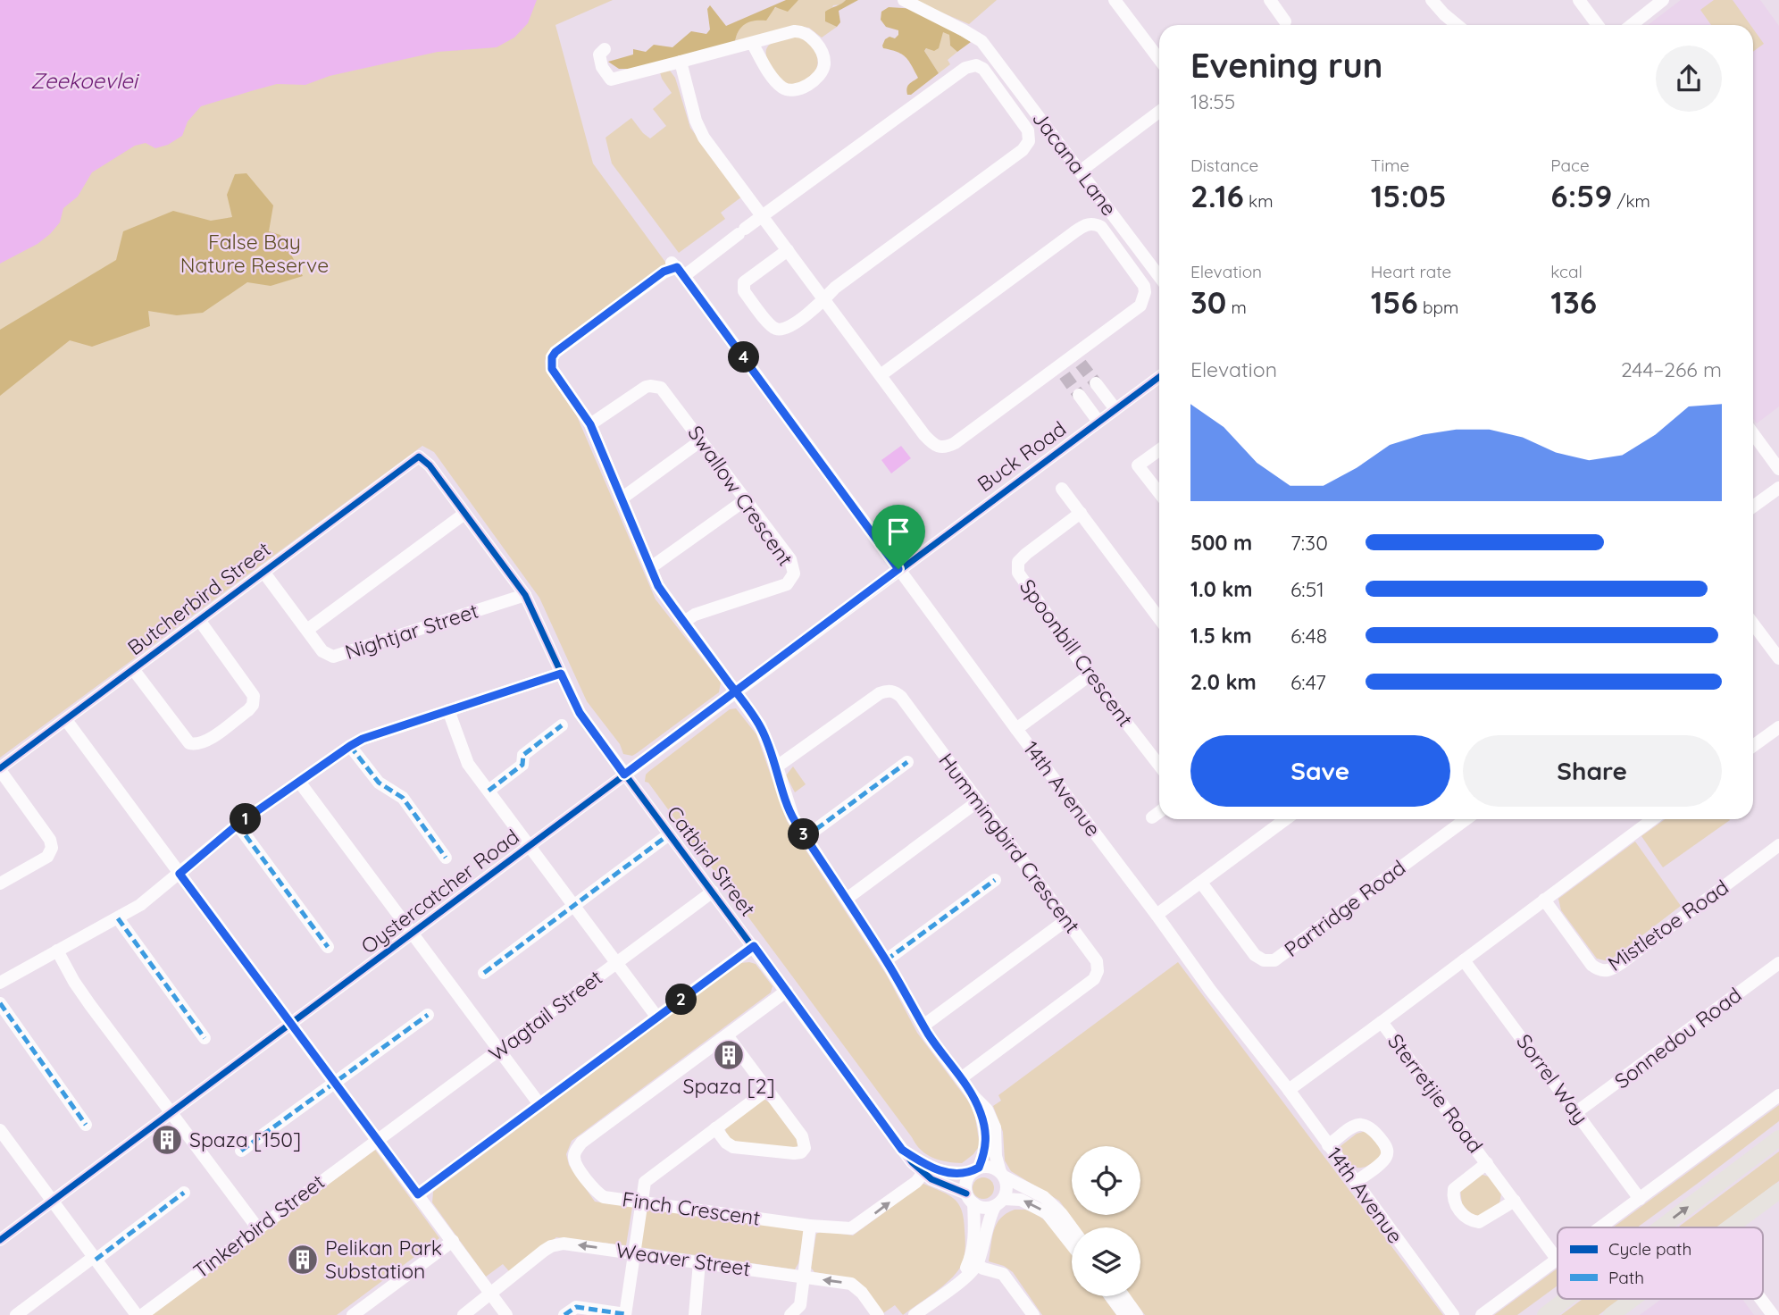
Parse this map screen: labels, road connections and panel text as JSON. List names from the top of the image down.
{
  "streets": {
    "street": [
      "Jacana Lane",
      "Buck Road",
      "Swallow Crescent",
      "Butcherbird Street",
      "Nightjar Street",
      "Spoonbill Crescent",
      "14th Avenue",
      "Hummingbird Crescent",
      "Catbird Street",
      "Oystercatcher Road",
      "Partridge Road",
      "Mistletoe Road",
      "Wagtail Street",
      "Sonnedou Road",
      "Sorrel Way",
      "Sterretjie Road",
      "Finch Crescent",
      "Tinkerbird Street",
      "Weaver Street"
    ]
  },
  "crossings": [
    ["Buck Road", "14th Avenue"],
    ["Buck Road", "Oystercatcher Road"],
    ["Butcherbird Street", "Nightjar Street"],
    ["Butcherbird Street", "Catbird Street"],
    ["Nightjar Street", "Catbird Street"],
    ["14th Avenue", "Oystercatcher Road"],
    ["14th Avenue", "Sterretjie Road"],
    ["Catbird Street", "Oystercatcher Road"],
    ["Catbird Street", "Wagtail Street"],
    ["Catbird Street", "Finch Crescent"],
    ["Wagtail Street", "Tinkerbird Street"],
    ["Sonnedou Road", "Sorrel Way"]
  ],
  "one_way": ["Weaver Street"],
  "water": ["Zeekoevlei"],
  "parks": ["False Bay Nature Reserve"],
  "places": {
    "building": ["Spaza [2]", "Spaza [150]", "Pelikan Park Substation"]
  },
  "legend": ["Cycle path", "Path"],
  "page": {
    "heading": ["Evening run", "18:55"],
    "stats": [
      ["Distance", "2.16 km"],
      ["Time", "15:05"],
      ["Pace", "6:59 /km"],
      ["Elevation", "30 m"],
      ["Heart rate", "156 bpm"],
      ["kcal", "136"]
    ],
    "pins": [
      "4",
      "1",
      "3",
      "2"
    ],
    "chart": ["Elevation", "244–266 m"],
    "list": [
      {
        "name": "500 m",
        "note": "7:30"
      },
      {
        "name": "1.0 km",
        "note": "6:51"
      },
      {
        "name": "1.5 km",
        "note": "6:48"
      },
      {
        "name": "2.0 km",
        "note": "6:47"
      }
    ],
    "buttons": ["Save", "Share"]
  }
}
